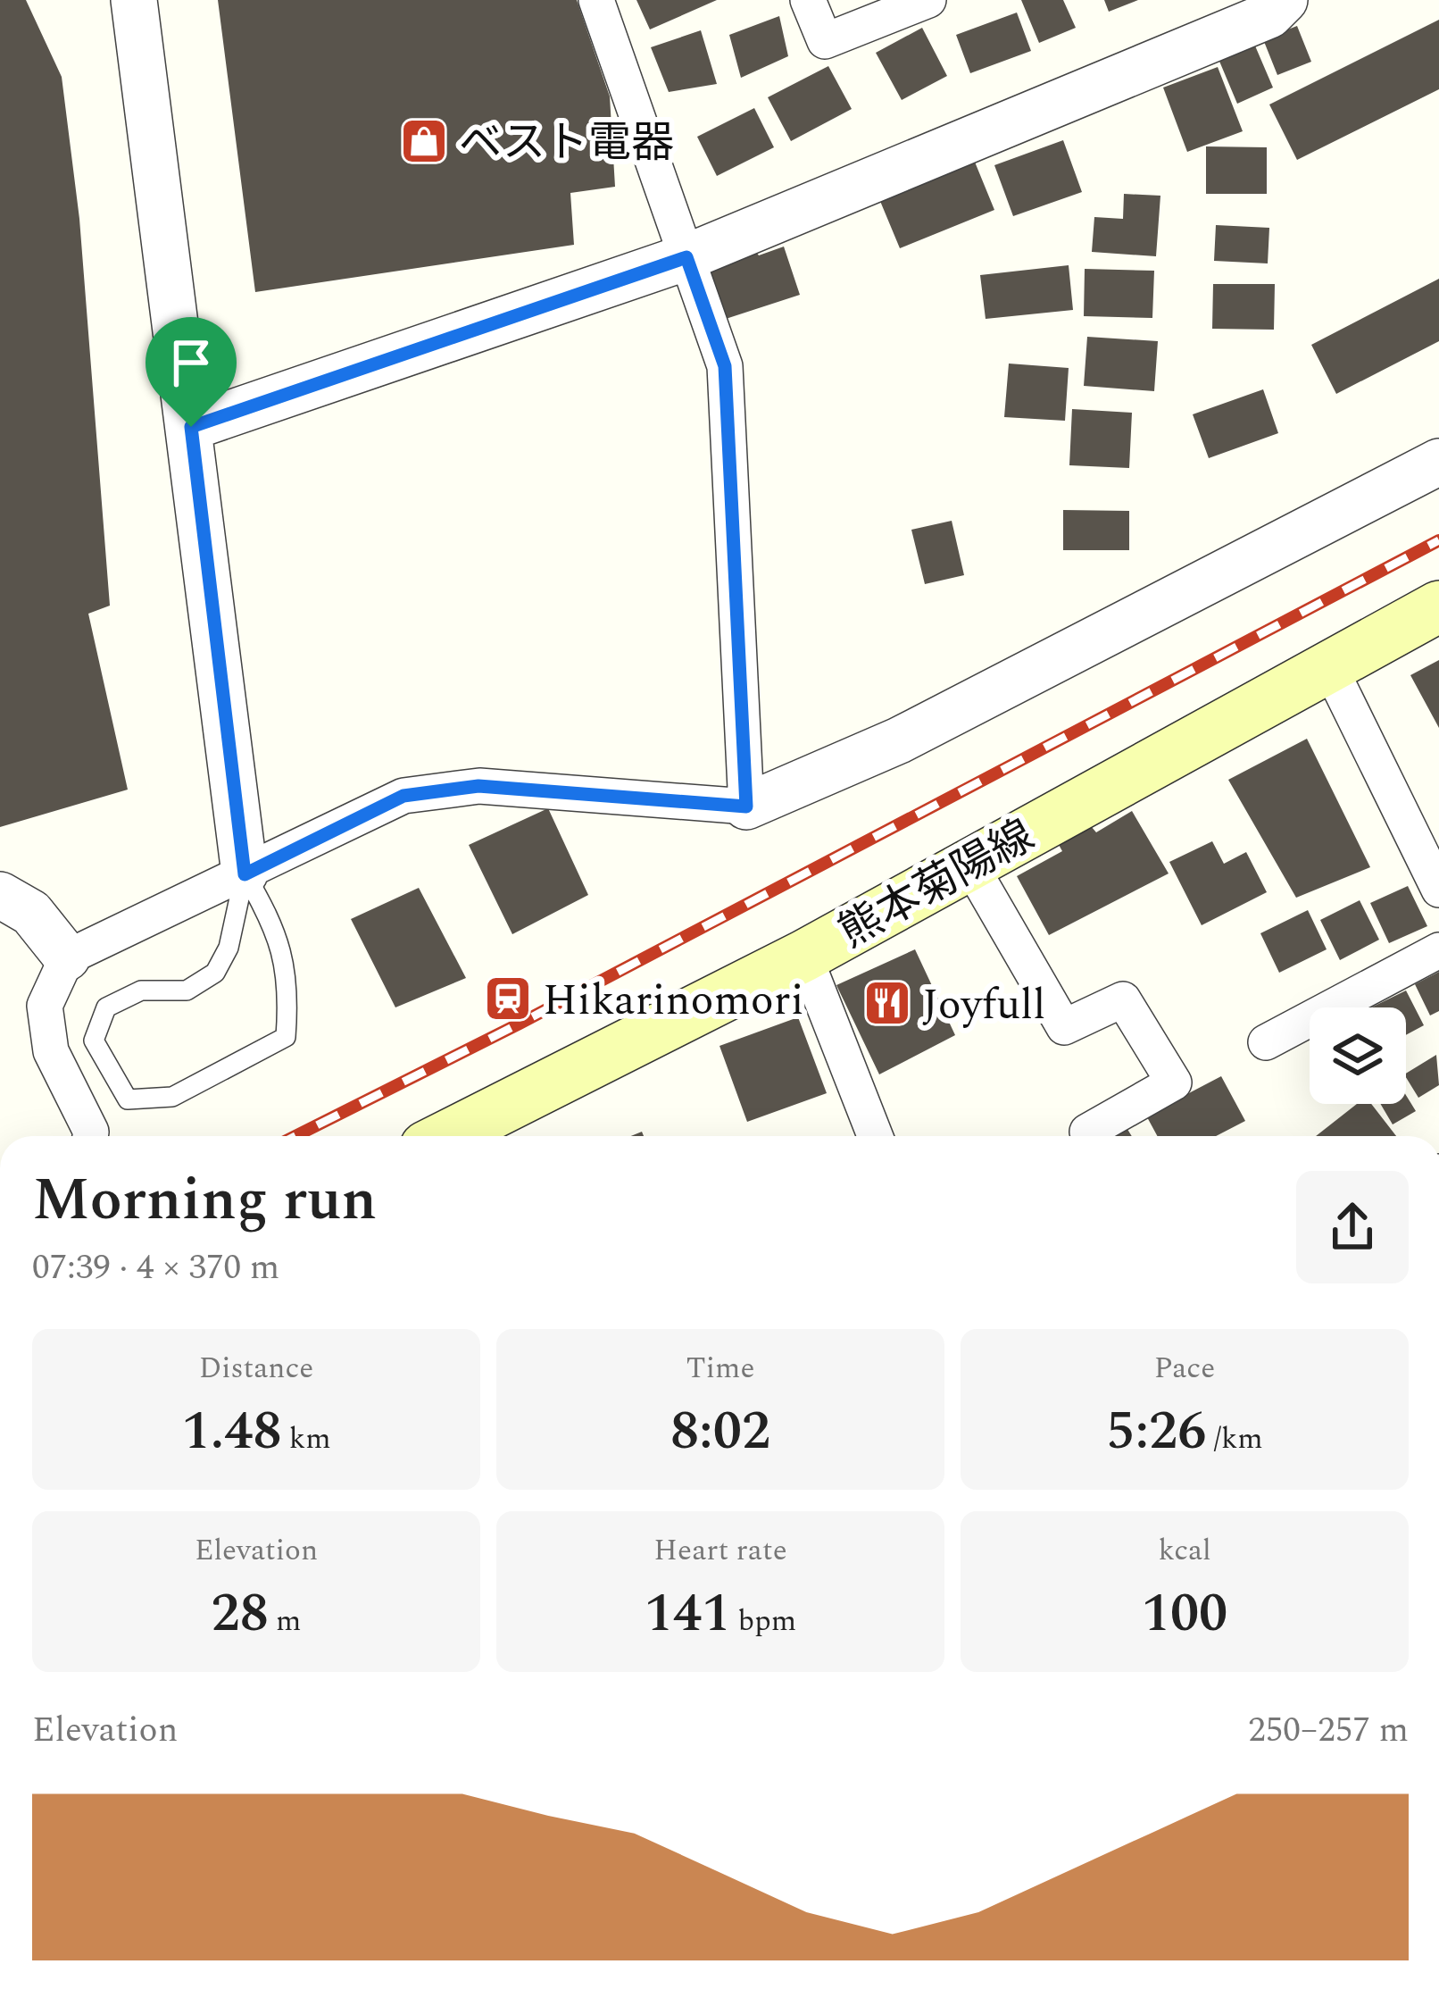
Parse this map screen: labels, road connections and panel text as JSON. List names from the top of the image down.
{
  "streets": {
    "main road": ["熊本菊陽線"]
  },
  "places": {
    "shop": ["ベスト電器"],
    "station": ["Hikarinomori"],
    "restaurant": ["Joyfull"]
  },
  "page": {
    "heading": ["Morning run", "07:39 · 4 × 370 m"],
    "stats": [
      ["Distance", "1.48 km"],
      ["Time", "8:02"],
      ["Pace", "5:26 /km"],
      ["Elevation", "28 m"],
      ["Heart rate", "141 bpm"],
      ["kcal", "100"]
    ],
    "chart": ["Elevation", "250–257 m"]
  }
}
